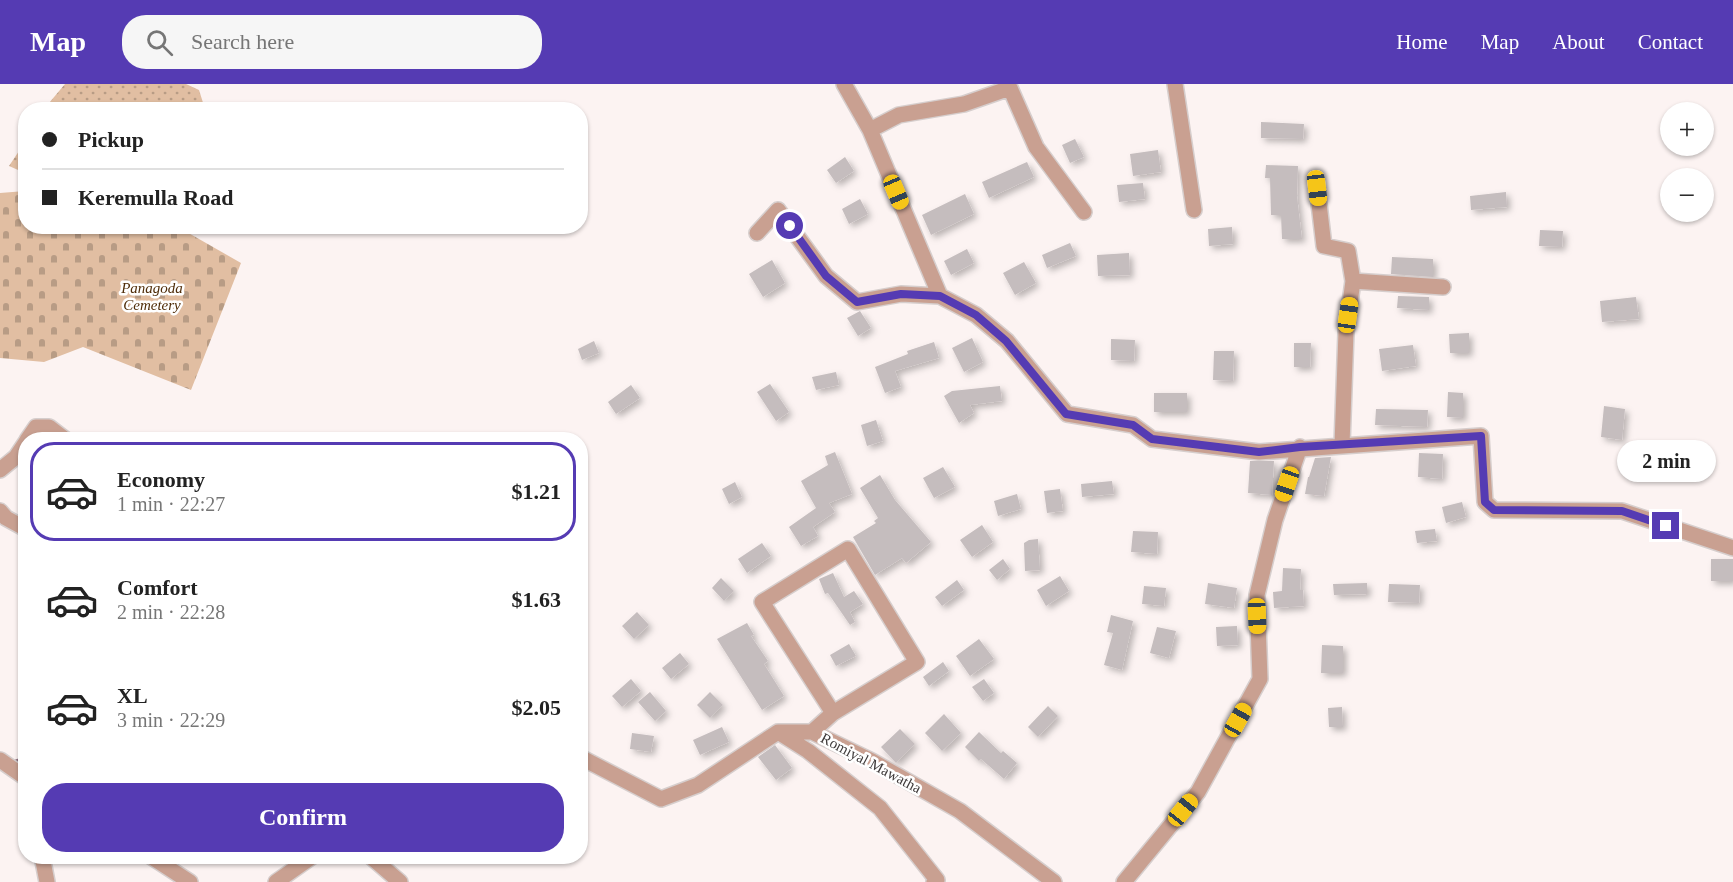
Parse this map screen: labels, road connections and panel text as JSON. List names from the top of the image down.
{
  "streets": {
    "street": ["Romiyal Mawatha"]
  },
  "parks": ["Panagoda Cemetery"],
  "page": {
    "header": "Map",
    "search": "Search here",
    "nav": [
      "Home",
      "Map",
      "About",
      "Contact"
    ],
    "map_buttons": ["+", "−"],
    "banner": ["Pickup", "Keremulla Road"],
    "bubble": "2 min",
    "list": [
      {
        "name": "Economy",
        "note": "1 min · 22:27",
        "value": "$1.21"
      },
      {
        "name": "Comfort",
        "note": "2 min · 22:28",
        "value": "$1.63"
      },
      {
        "name": "XL",
        "note": "3 min · 22:29",
        "value": "$2.05"
      }
    ],
    "buttons": "Confirm"
  }
}
